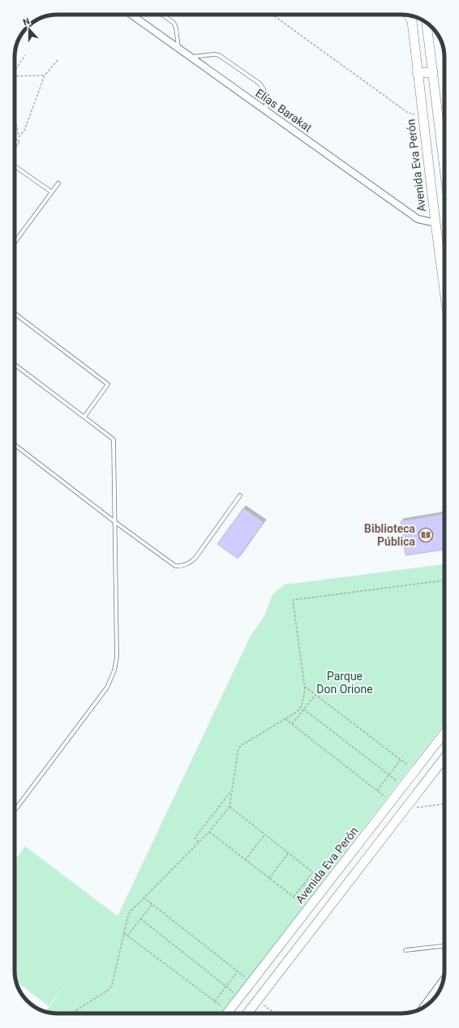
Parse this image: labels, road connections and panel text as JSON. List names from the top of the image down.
{
  "streets": {
    "main road": ["Avenida Eva Perón"],
    "street": ["Elías Barakat"]
  },
  "crossings": [
    ["Elías Barakat", "Avenida Eva Perón"]
  ],
  "parks": ["Parque Don Orione"],
  "places": {
    "library": ["Biblioteca Pública"]
  },
  "north": "top"
}
